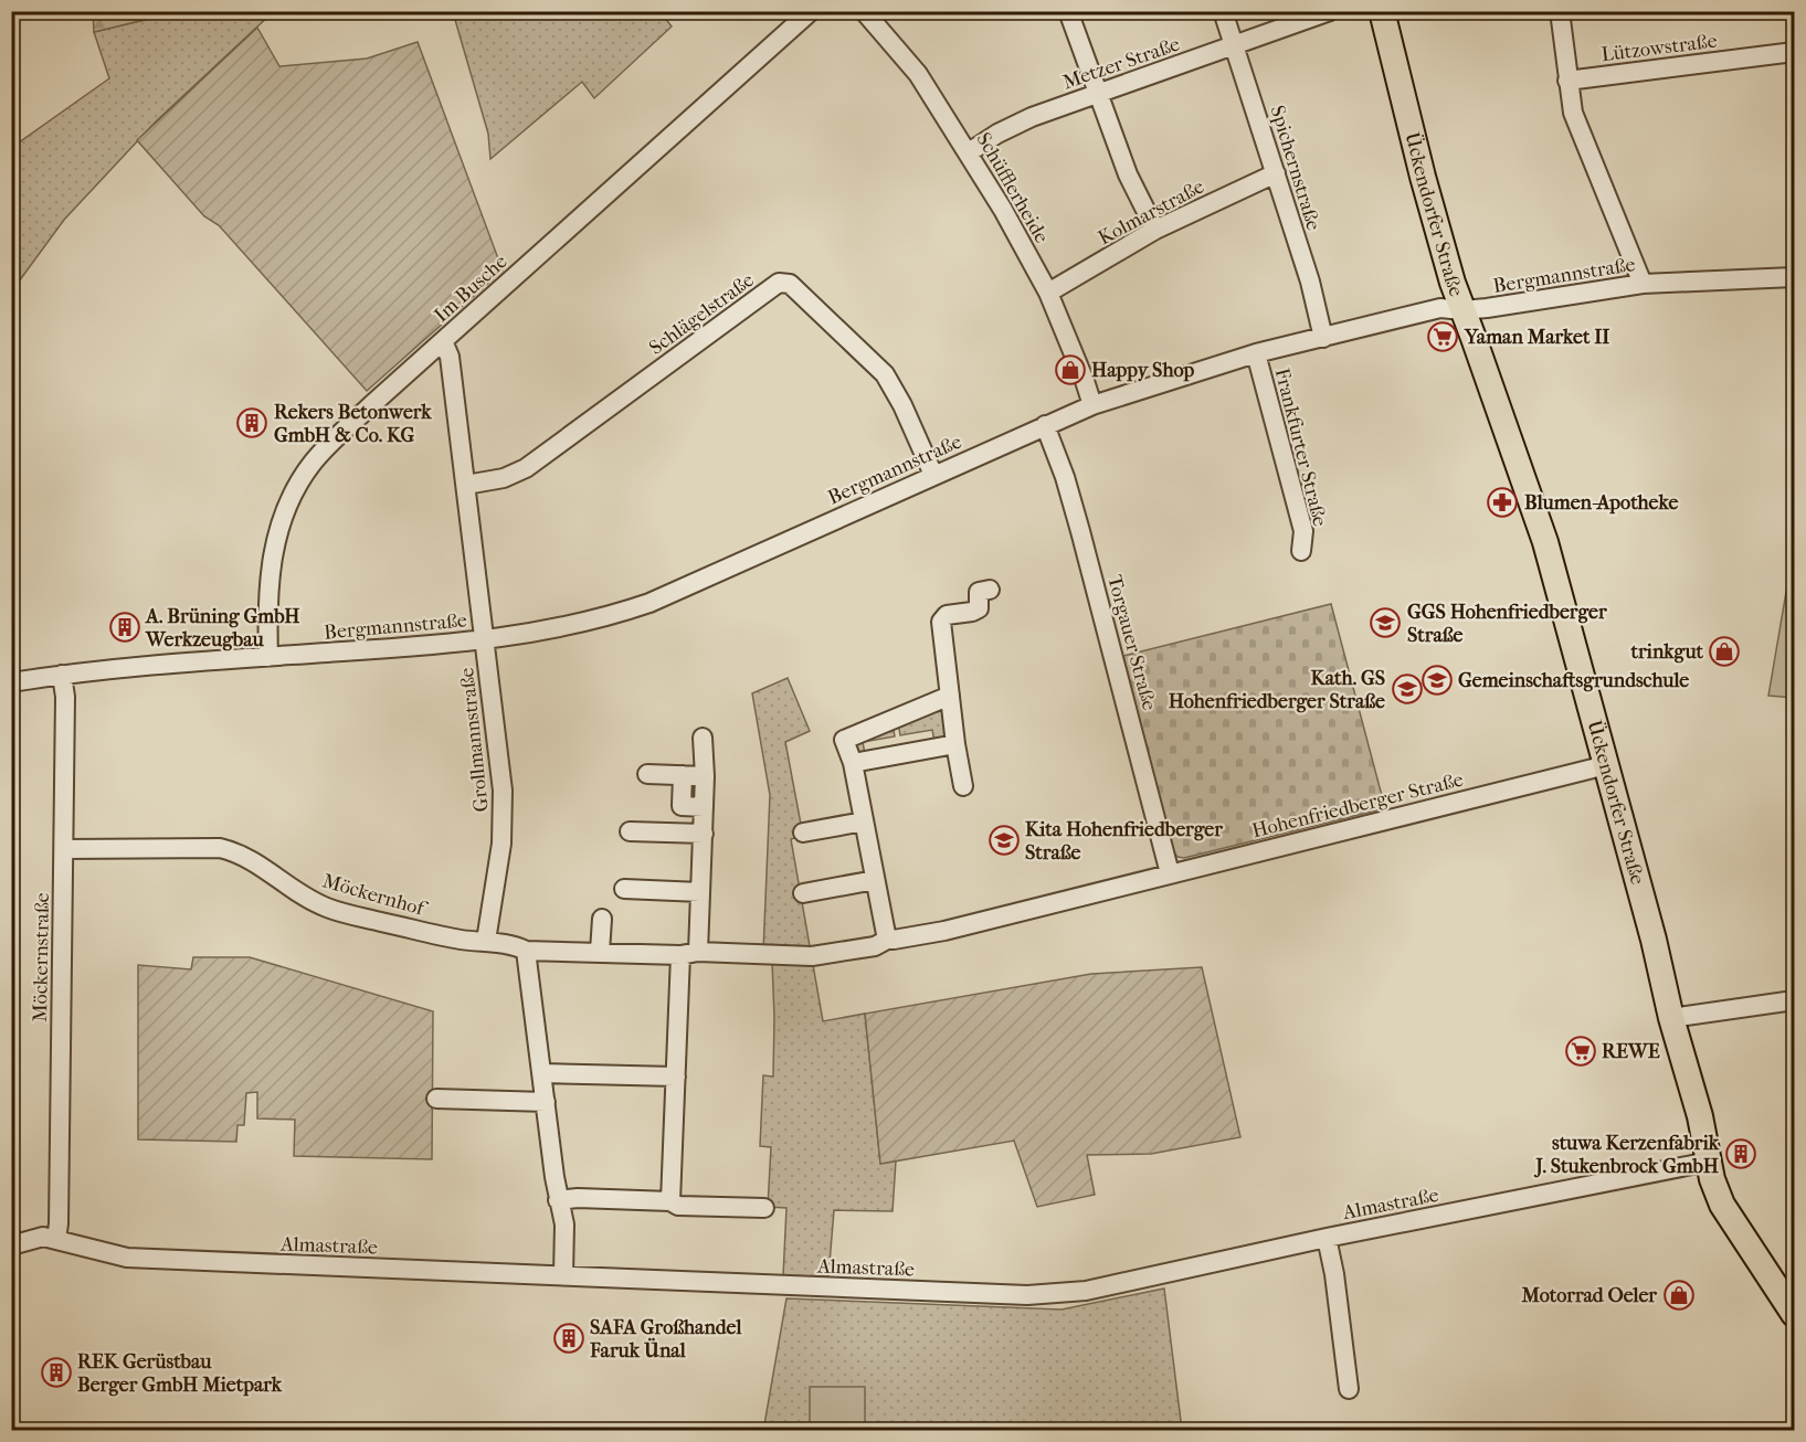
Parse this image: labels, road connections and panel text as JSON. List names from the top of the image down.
{
  "streets": {
    "main road": ["Ückendorfer Straße"],
    "street": [
      "Lützowstraße",
      "Metzer Straße",
      "Spichernstraße",
      "Schüfflerheide",
      "Kolmarstraße",
      "Bergmannstraße",
      "Im Busche",
      "Schlägelstraße",
      "Frankfurter Straße",
      "Torgauer Straße",
      "Grollmannstraße",
      "Hohenfriedberger Straße",
      "Möckernhof",
      "Möckernstraße",
      "Almastraße"
    ]
  },
  "crossings": [
    ["Metzer Straße", "Spichernstraße"],
    ["Metzer Straße", "Schüfflerheide"],
    ["Spichernstraße", "Kolmarstraße"],
    ["Spichernstraße", "Bergmannstraße"],
    ["Schüfflerheide", "Kolmarstraße"],
    ["Schüfflerheide", "Bergmannstraße"],
    ["Ückendorfer Straße", "Bergmannstraße"],
    ["Ückendorfer Straße", "Hohenfriedberger Straße"],
    ["Ückendorfer Straße", "Almastraße"],
    ["Bergmannstraße", "Im Busche"],
    ["Bergmannstraße", "Schlägelstraße"],
    ["Bergmannstraße", "Frankfurter Straße"],
    ["Bergmannstraße", "Torgauer Straße"],
    ["Bergmannstraße", "Grollmannstraße"],
    ["Bergmannstraße", "Möckernstraße"],
    ["Im Busche", "Grollmannstraße"],
    ["Schlägelstraße", "Grollmannstraße"],
    ["Torgauer Straße", "Hohenfriedberger Straße"],
    ["Grollmannstraße", "Möckernhof"],
    ["Möckernhof", "Möckernstraße"],
    ["Möckernstraße", "Almastraße"]
  ],
  "places": {
    "supermarket": ["Yaman Market II", "REWE"],
    "shop": ["Happy Shop", "trinkgut", "Motorrad Oeler"],
    "building": [
      "Rekers Betonwerk GmbH & Co. KG",
      "A. Brüning GmbH Werkzeugbau",
      "stuwa Kerzenfabrik J. Stukenbrock GmbH",
      "SAFA Großhandel Faruk Ünal",
      "REK Gerüstbau Berger GmbH Mietpark"
    ],
    "pharmacy": ["Blumen-Apotheke"],
    "school or university": [
      "GGS Hohenfriedberger Straße",
      "Gemeinschaftsgrundschule",
      "Kath. GS Hohenfriedberger Straße",
      "Kita Hohenfriedberger Straße"
    ]
  }
}
